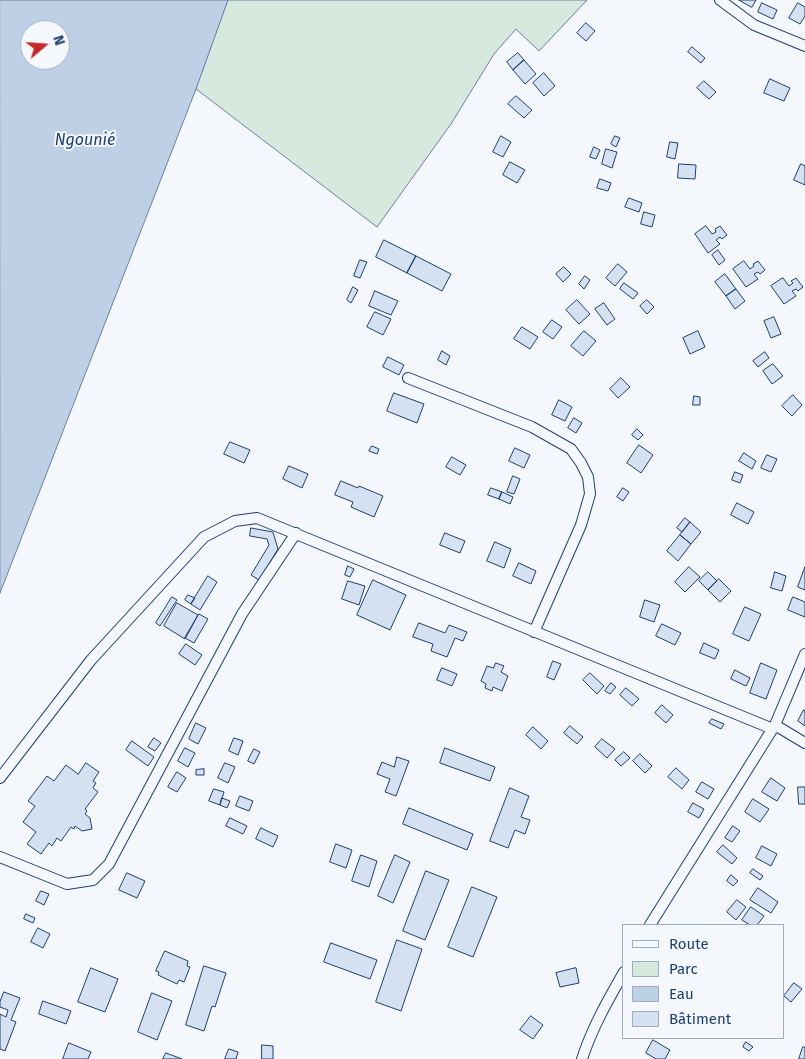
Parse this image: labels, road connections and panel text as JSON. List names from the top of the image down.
{
  "water": ["Ngounié"],
  "legend": [
    "Route",
    "Parc",
    "Eau",
    "Bâtiment"
  ],
  "north": "right"
}
